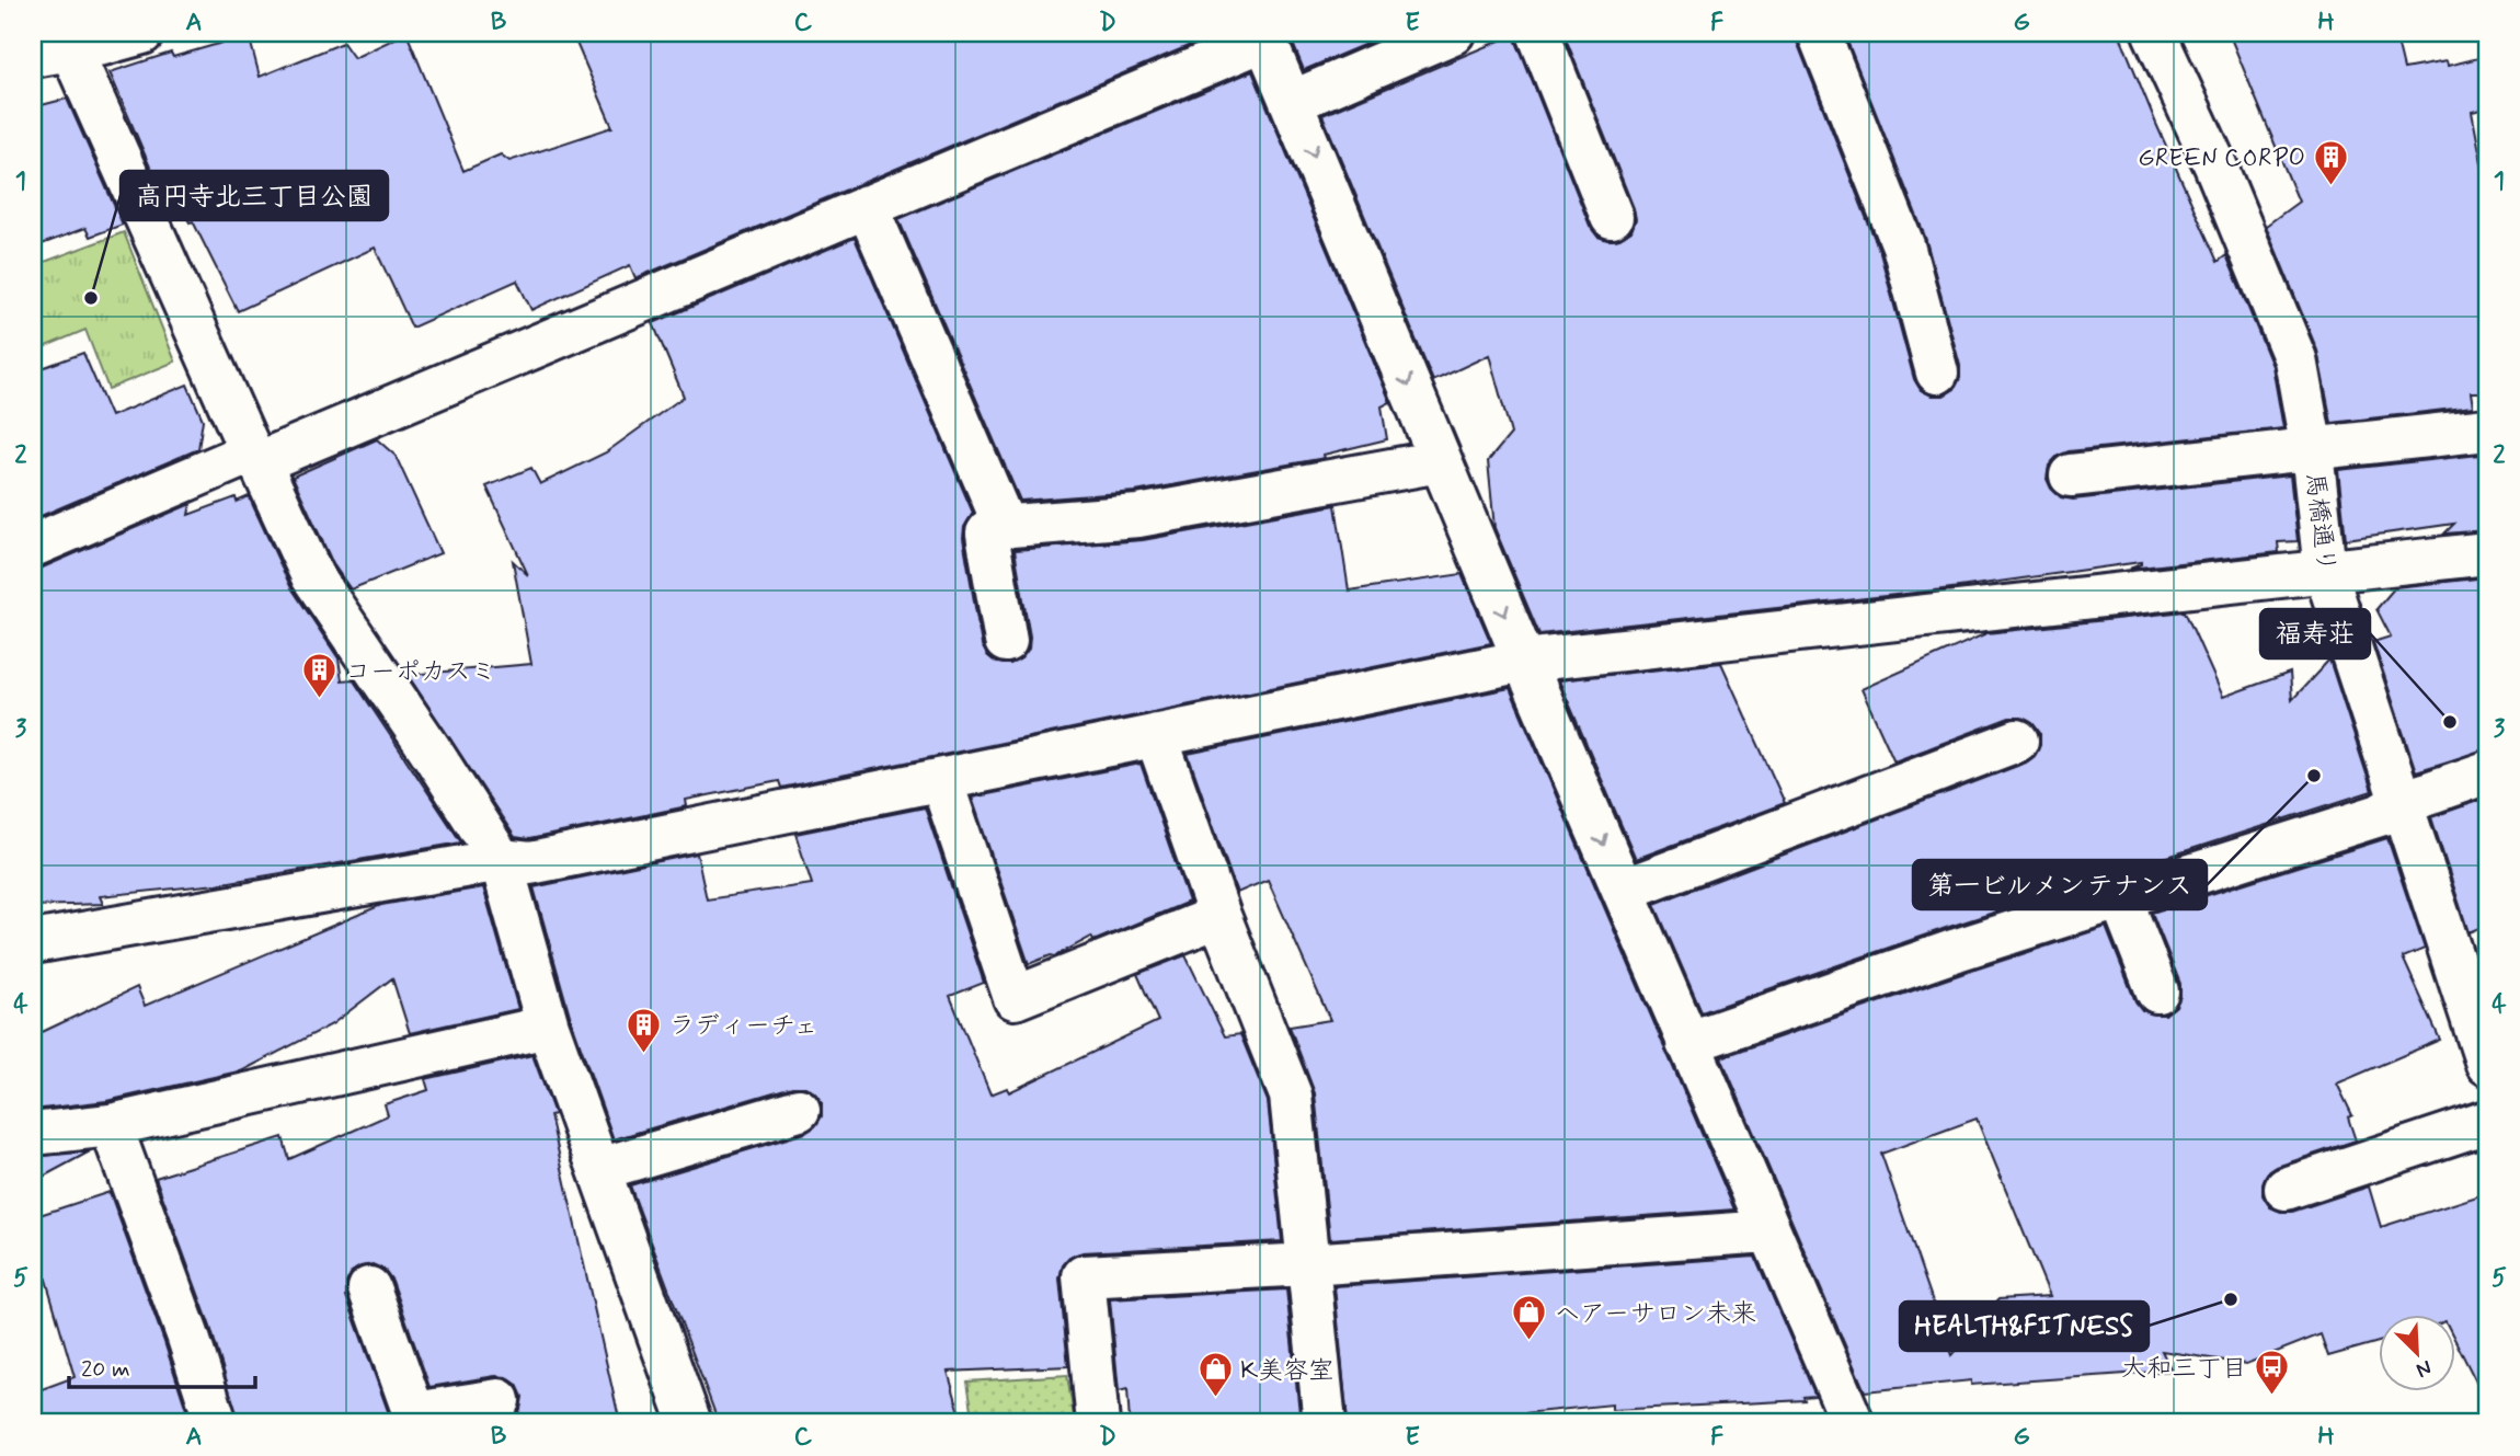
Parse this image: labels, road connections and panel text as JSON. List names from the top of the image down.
{
  "streets": {
    "street": ["馬橋通り"]
  },
  "places": {
    "building": ["GREEN CORPO", "コーポカスミ", "ラディーチェ"],
    "other": [
      "高円寺北三丁目公園",
      "福寿荘",
      "第一ビルメンテナンス",
      "HEALTH&FITNESS"
    ],
    "shop": ["ヘアーサロン未来", "K美容室"],
    "bus stop": ["大和三丁目"]
  },
  "scale_bar": "20 m",
  "north": "bottom right",
  "grid": {
    "columns": [
      "A",
      "B",
      "C",
      "D",
      "E",
      "F",
      "G",
      "H"
    ],
    "rows": [
      "1",
      "2",
      "3",
      "4",
      "5"
    ]
  }
}
